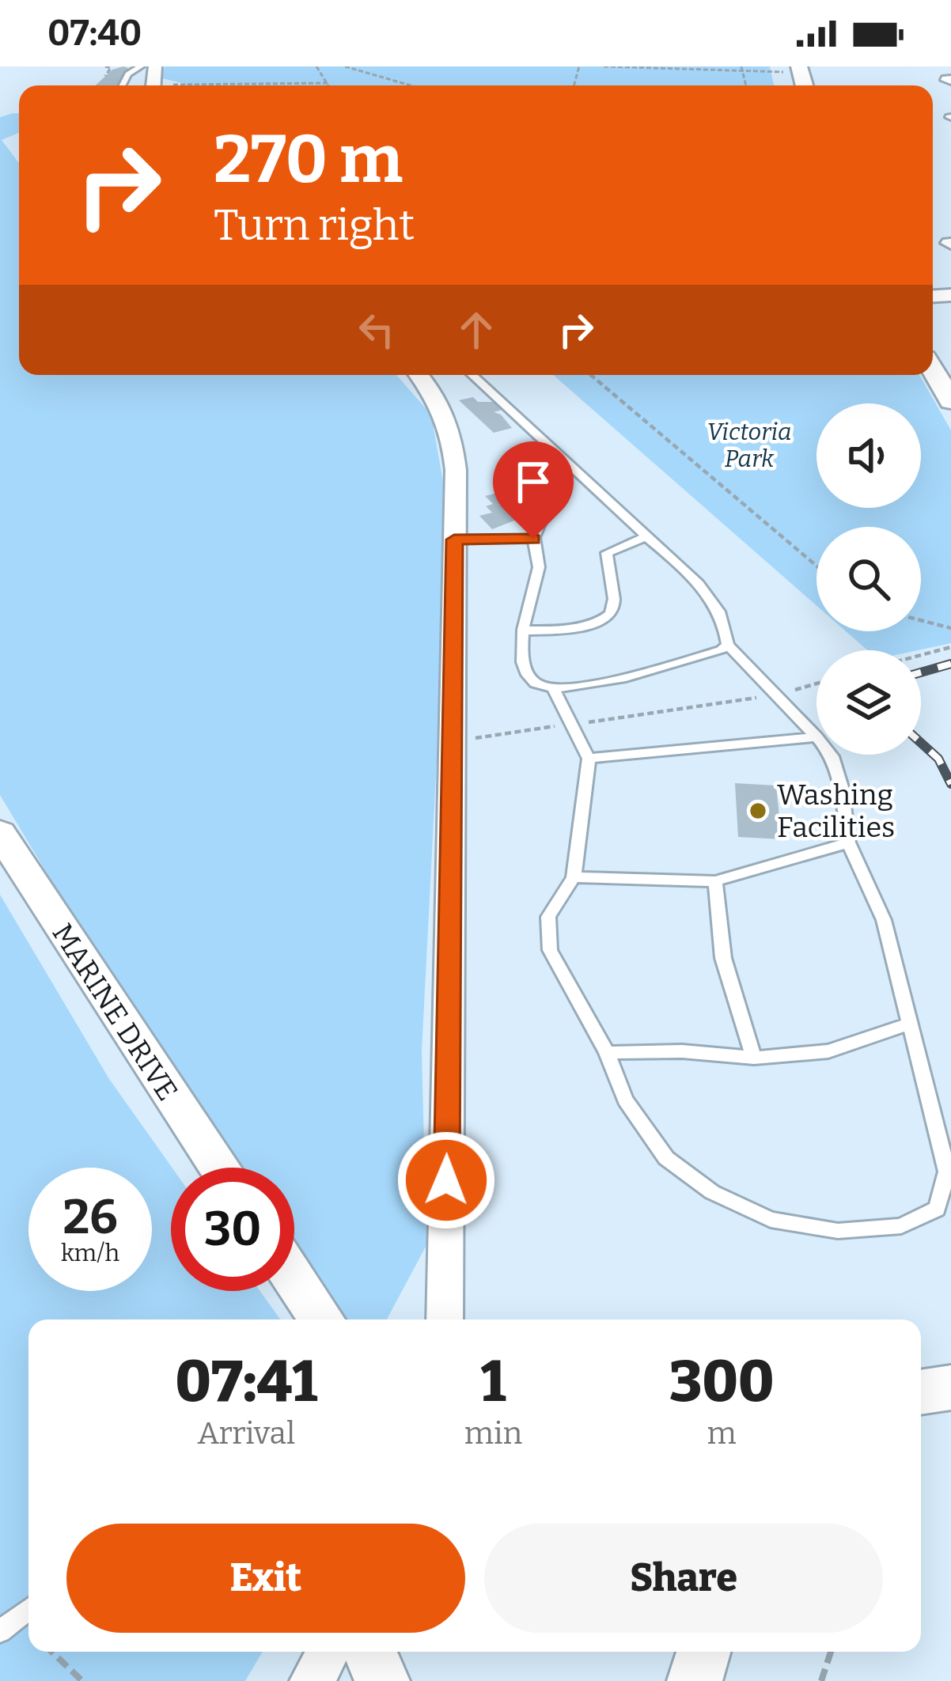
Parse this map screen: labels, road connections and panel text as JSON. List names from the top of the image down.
{
  "streets": {
    "street": ["MARINE DRIVE"]
  },
  "parks": ["Victoria Park"],
  "places": ["Washing Facilities"],
  "page": {
    "status": "07:40",
    "turn": ["270 m", "Turn right"],
    "speed": "26 km/h",
    "limit": "30",
    "eta": [
      "07:41",
      "Arrival",
      "1",
      "min",
      "300",
      "m"
    ],
    "buttons": ["Exit", "Share"]
  }
}
